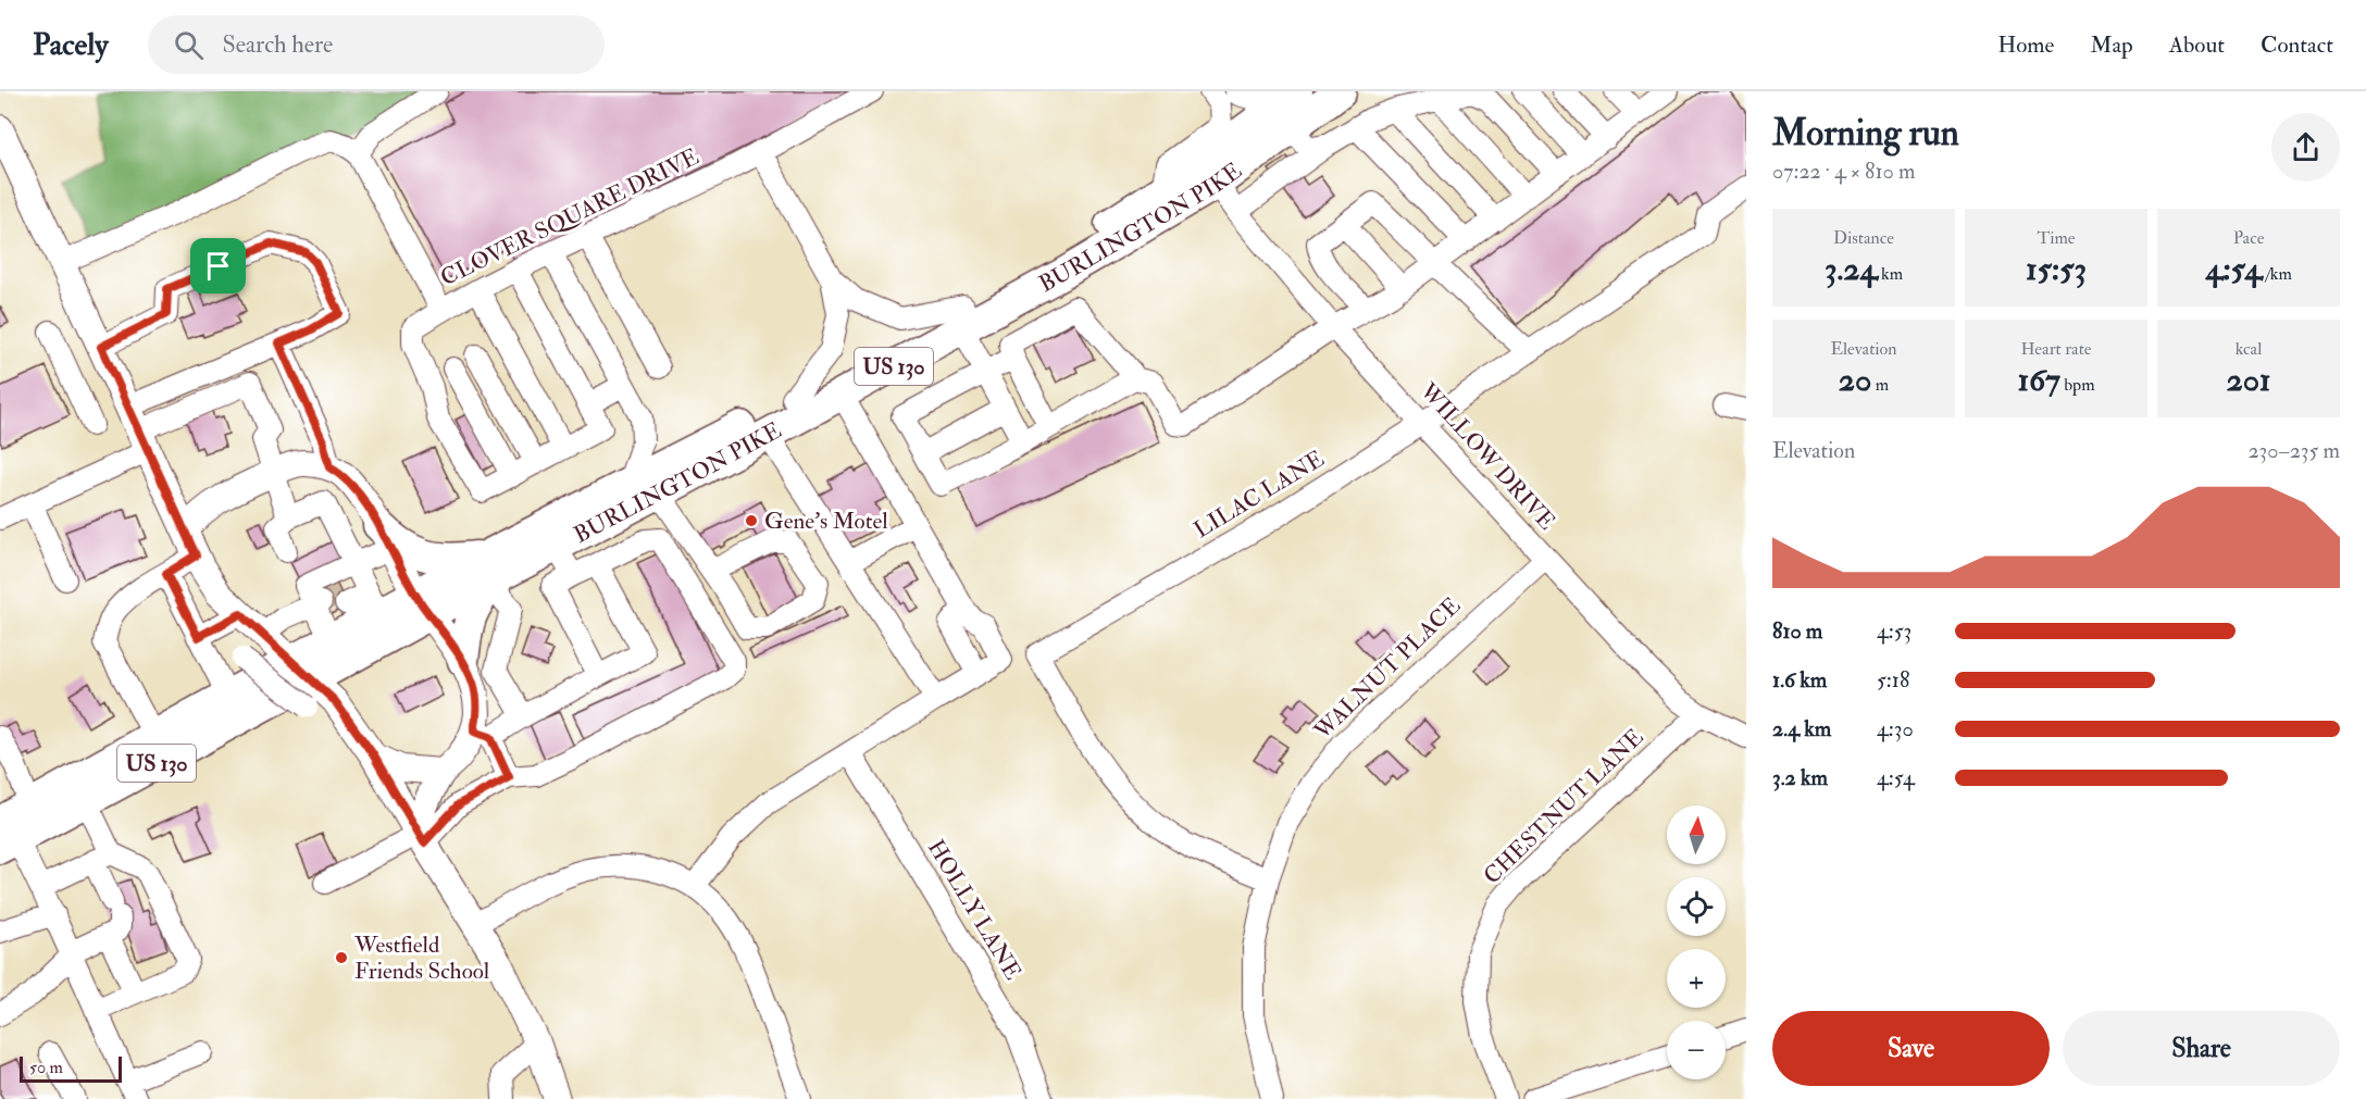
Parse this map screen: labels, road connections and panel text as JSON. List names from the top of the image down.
{
  "streets": {
    "highway": ["BURLINGTON PIKE", "US 130"],
    "street": [
      "CLOVER SQUARE DRIVE",
      "WILLOW DRIVE",
      "LILAC LANE",
      "WALNUT PLACE",
      "CHESTNUT LANE",
      "HOLLY LANE"
    ]
  },
  "crossings": [
    ["BURLINGTON PIKE", "WILLOW DRIVE"],
    ["WILLOW DRIVE", "LILAC LANE"],
    ["WILLOW DRIVE", "WALNUT PLACE"],
    ["WILLOW DRIVE", "CHESTNUT LANE"],
    ["LILAC LANE", "WALNUT PLACE"]
  ],
  "places": ["Gene's Motel", "Westfield Friends School"],
  "scale_bar": "50 m",
  "north": "top",
  "page": {
    "header": "Pacely",
    "search": "Search here",
    "nav": [
      "Home",
      "Map",
      "About",
      "Contact"
    ],
    "heading": ["Morning run", "07:22 · 4 × 810 m"],
    "stats": [
      ["Distance", "3.24 km"],
      ["Time", "15:53"],
      ["Pace", "4:54 /km"],
      ["Elevation", "20 m"],
      ["Heart rate", "167 bpm"],
      ["kcal", "201"]
    ],
    "chart": ["Elevation", "230–235 m"],
    "list": [
      {
        "name": "810 m",
        "note": "4:53"
      },
      {
        "name": "1.6 km",
        "note": "5:18"
      },
      {
        "name": "2.4 km",
        "note": "4:30"
      },
      {
        "name": "3.2 km",
        "note": "4:54"
      }
    ],
    "map_buttons": ["+", "−"],
    "buttons": ["Save", "Share"],
    "scale": "50 m"
  }
}
